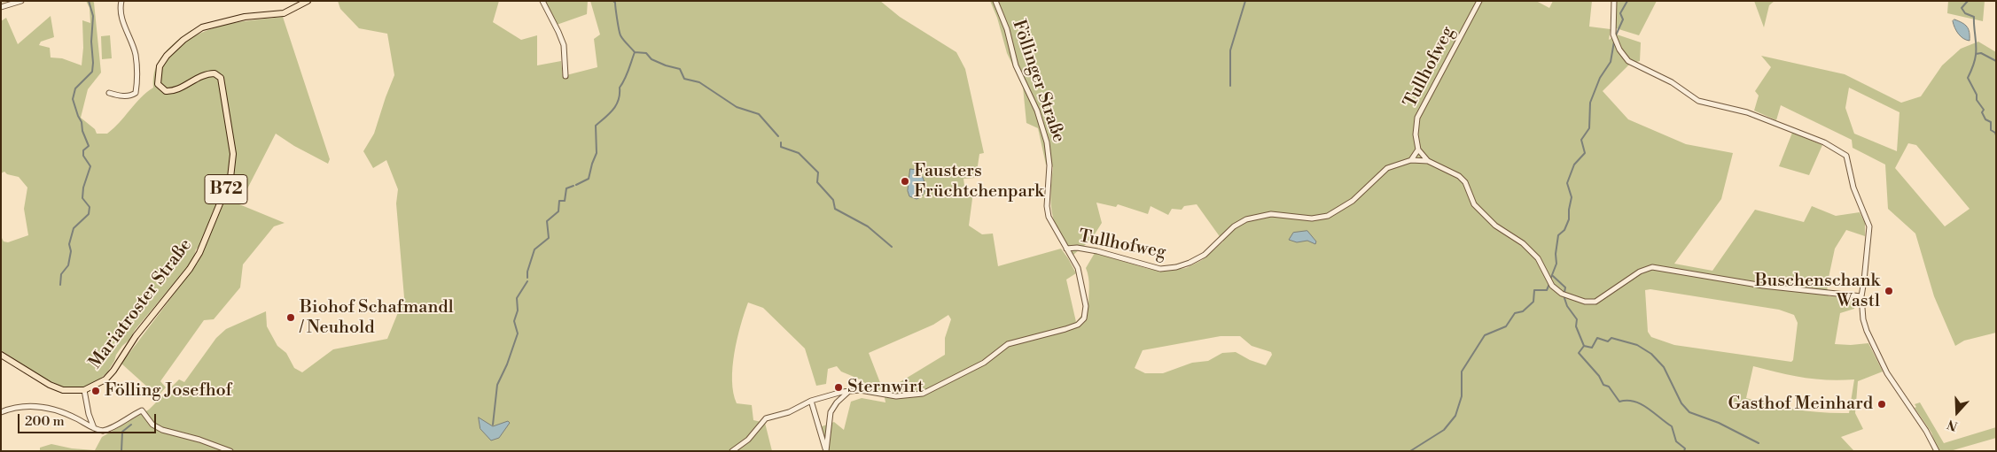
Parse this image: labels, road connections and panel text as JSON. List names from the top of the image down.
{
  "streets": {
    "main road": ["B72", "Mariatroster Straße"],
    "street": ["Tullhofweg", "Föllinger Straße"]
  },
  "crossings": [
    ["Tullhofweg", "Föllinger Straße"]
  ],
  "places": [
    "Fausters Früchtchenpark",
    "Buschenschank Wastl",
    "Biohof Schafmandl / Neuhold",
    "Sternwirt",
    "Fölling Josefhof",
    "Gasthof Meinhard"
  ],
  "scale_bar": "200 m",
  "north": "bottom"
}
